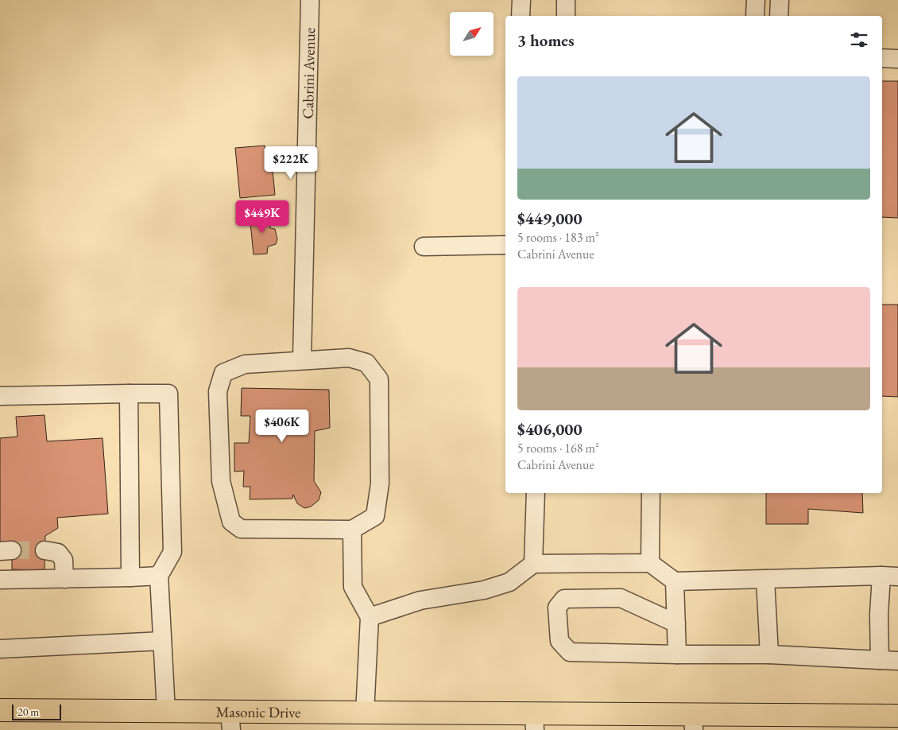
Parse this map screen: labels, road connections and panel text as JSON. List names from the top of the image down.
{
  "streets": {
    "main road": ["Masonic Drive"],
    "street": ["Cabrini Avenue"]
  },
  "scale_bar": "20 m",
  "north": "top right",
  "page": {
    "heading": "3 homes",
    "list": [
      {
        "name": "$449,000",
        "note": "5 rooms · 183 m² · Cabrini Avenue"
      },
      {
        "name": "$406,000",
        "note": "5 rooms · 168 m² · Cabrini Avenue"
      }
    ],
    "price": ["$222K", "$449K", "$406K"],
    "scale": "20 m"
  }
}
